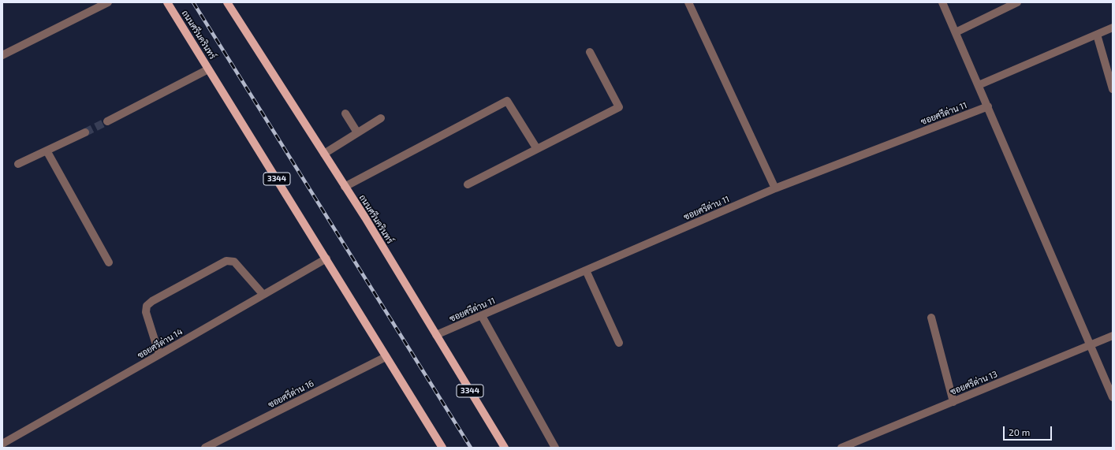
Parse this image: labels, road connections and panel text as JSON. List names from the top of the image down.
{
  "streets": {
    "main road": ["ถนนศรีนครินทร์", "3344"],
    "street": [
      "ซอยศรีด่าน 11",
      "ซอยศรีด่าน 14",
      "ซอยศรีด่าน 13",
      "ซอยศรีด่าน 16"
    ]
  },
  "crossings": [
    ["ถนนศรีนครินทร์", "ซอยศรีด่าน 11"],
    ["ถนนศรีนครินทร์", "ซอยศรีด่าน 14"],
    ["ถนนศรีนครินทร์", "ซอยศรีด่าน 16"]
  ],
  "scale_bar": "20 m"
}
